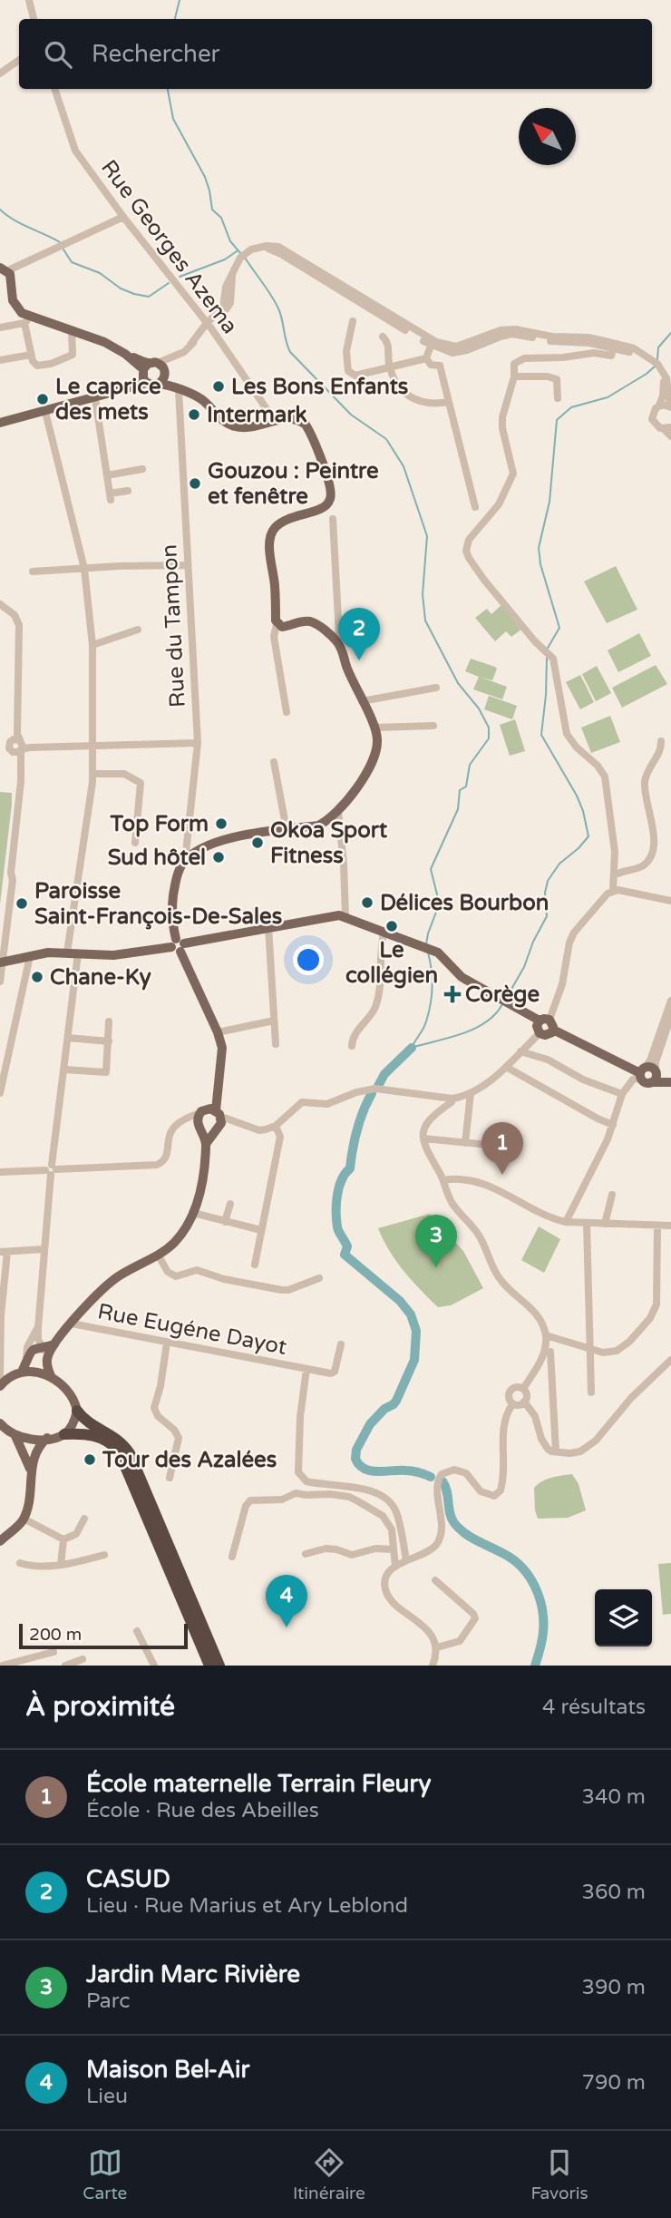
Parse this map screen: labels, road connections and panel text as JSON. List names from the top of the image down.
{
  "streets": {
    "street": ["Rue Georges Azema", "Rue du Tampon", "Rue Eugéne Dayot"]
  },
  "places": {
    "other": [
      "Les Bons Enfants",
      "Le caprice des mets",
      "Intermark",
      "Gouzou : Peintre et fenêtre",
      "Top Form",
      "Okoa Sport Fitness",
      "Sud hôtel",
      "Délices Bourbon",
      "Paroisse Saint-François-De-Sales",
      "Le collégien",
      "Chane-Ky",
      "Tour des Azalées"
    ],
    "health": ["Corège"]
  },
  "scale_bar": "200 m",
  "north": "top left",
  "page": {
    "search": "Rechercher",
    "pins": [
      "2",
      "1",
      "3",
      "4"
    ],
    "scale": "200 m",
    "heading": ["À proximité", "4 résultats"],
    "list": [
      {
        "mark": "1",
        "name": "École maternelle Terrain Fleury",
        "note": "École · Rue des Abeilles",
        "value": "340 m"
      },
      {
        "mark": "2",
        "name": "CASUD",
        "note": "Lieu · Rue Marius et Ary Leblond",
        "value": "360 m"
      },
      {
        "mark": "3",
        "name": "Jardin Marc Rivière",
        "note": "Parc",
        "value": "390 m"
      },
      {
        "mark": "4",
        "name": "Maison Bel-Air",
        "note": "Lieu",
        "value": "790 m"
      }
    ],
    "nav": ["Carte", "Itinéraire", "Favoris"]
  }
}
